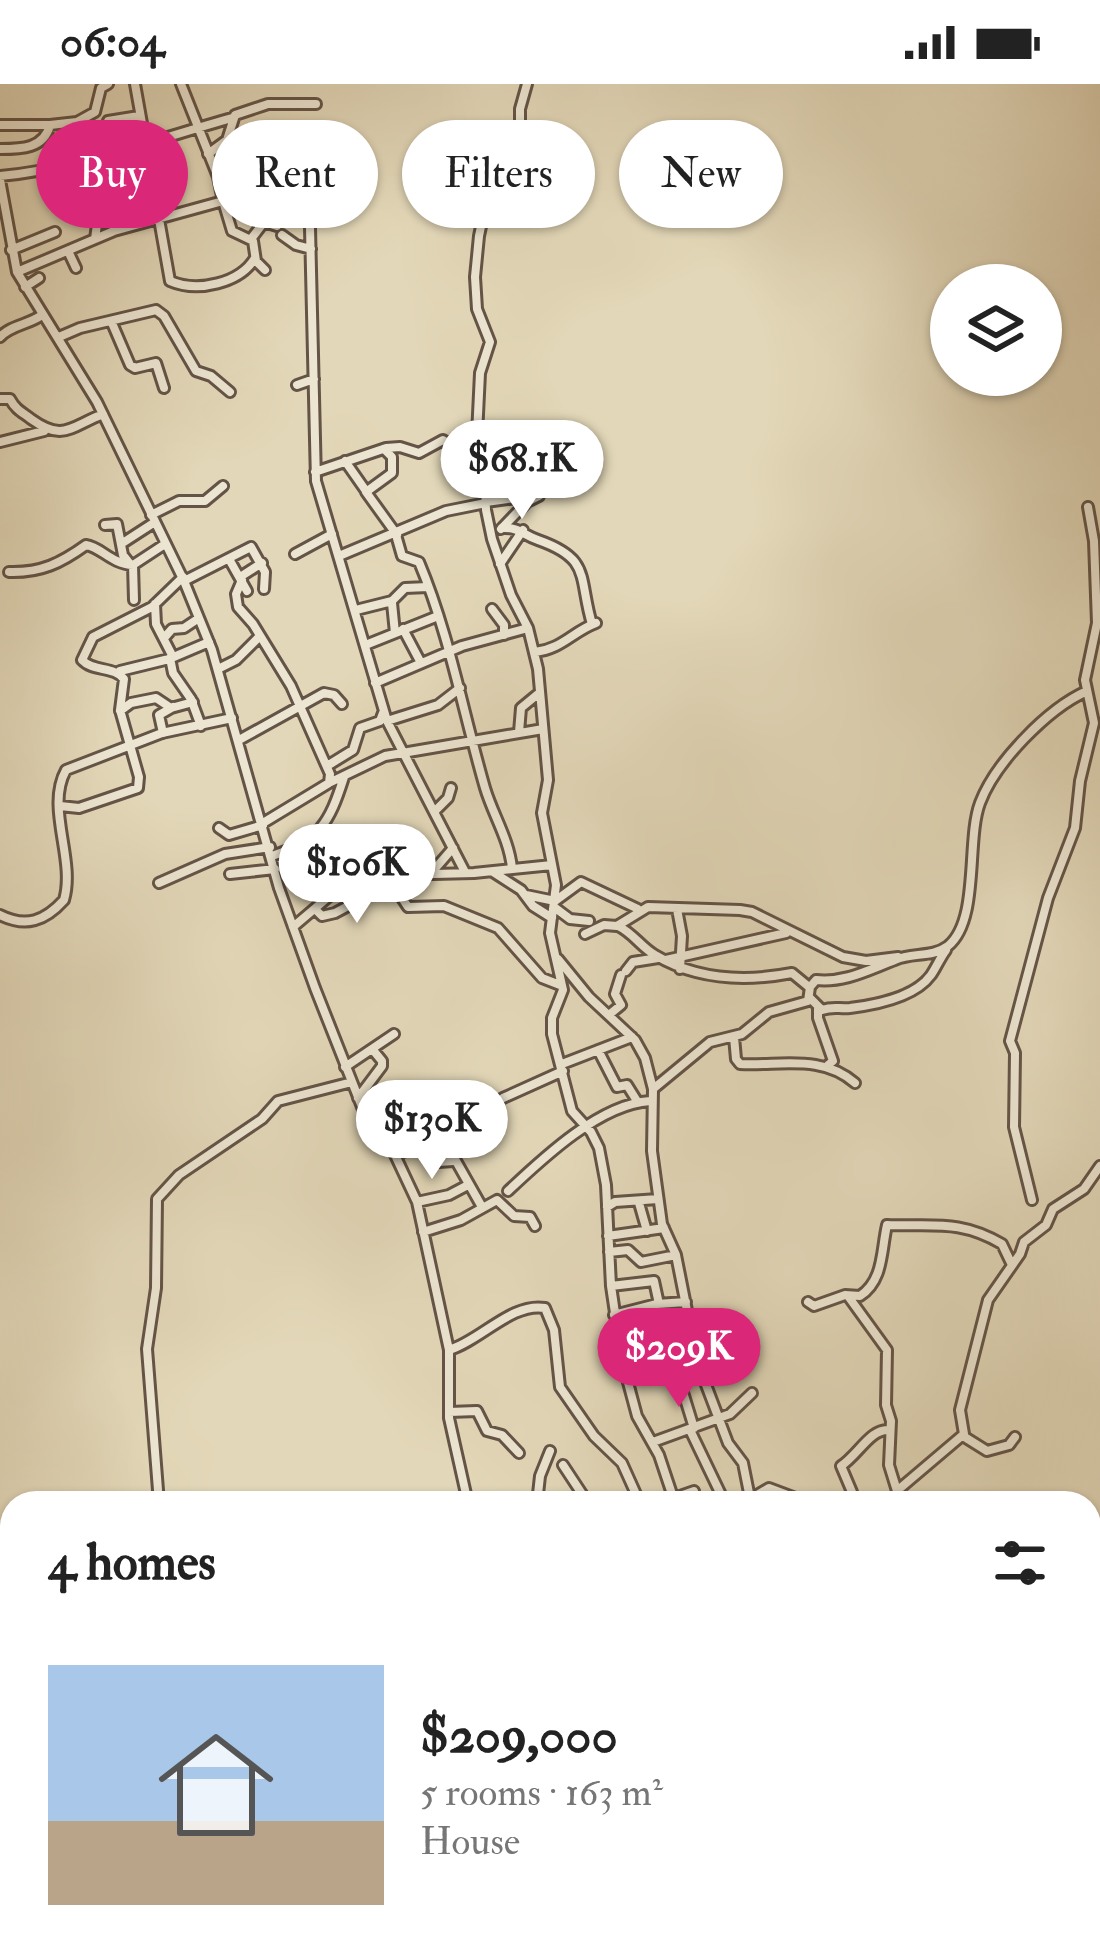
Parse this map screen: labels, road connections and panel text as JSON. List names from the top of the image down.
{
  "page": {
    "status": "06:04",
    "chip": [
      "Buy",
      "Rent",
      "Filters",
      "New"
    ],
    "price": [
      "$68.1K",
      "$106K",
      "$130K",
      "$209K"
    ],
    "heading": "4 homes",
    "list": [
      {
        "name": "$209,000",
        "note": "5 rooms · 163 m² · House"
      }
    ]
  }
}
